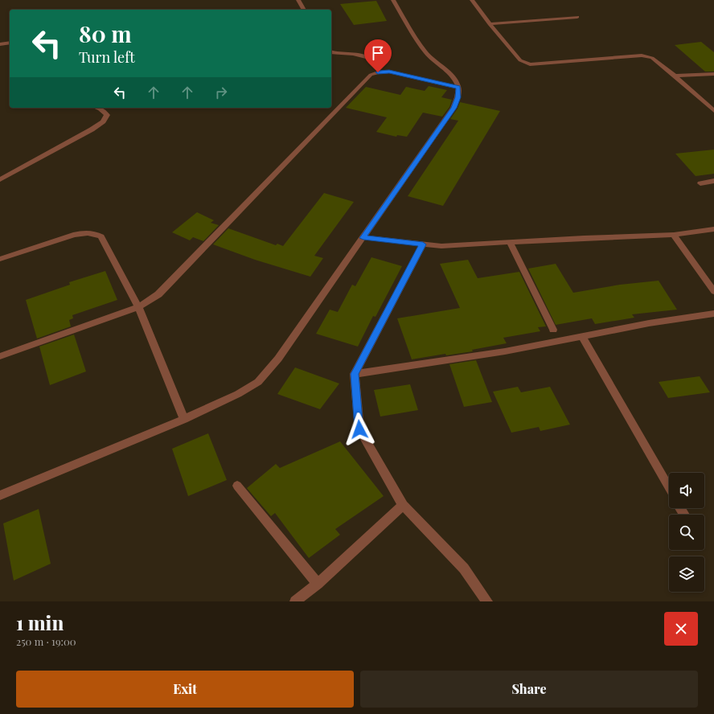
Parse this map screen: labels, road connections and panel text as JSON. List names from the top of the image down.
{
  "page": {
    "turn": ["80 m", "Turn left"],
    "heading": ["1 min", "250 m · 19:00"],
    "buttons": ["Exit", "Share"]
  }
}
